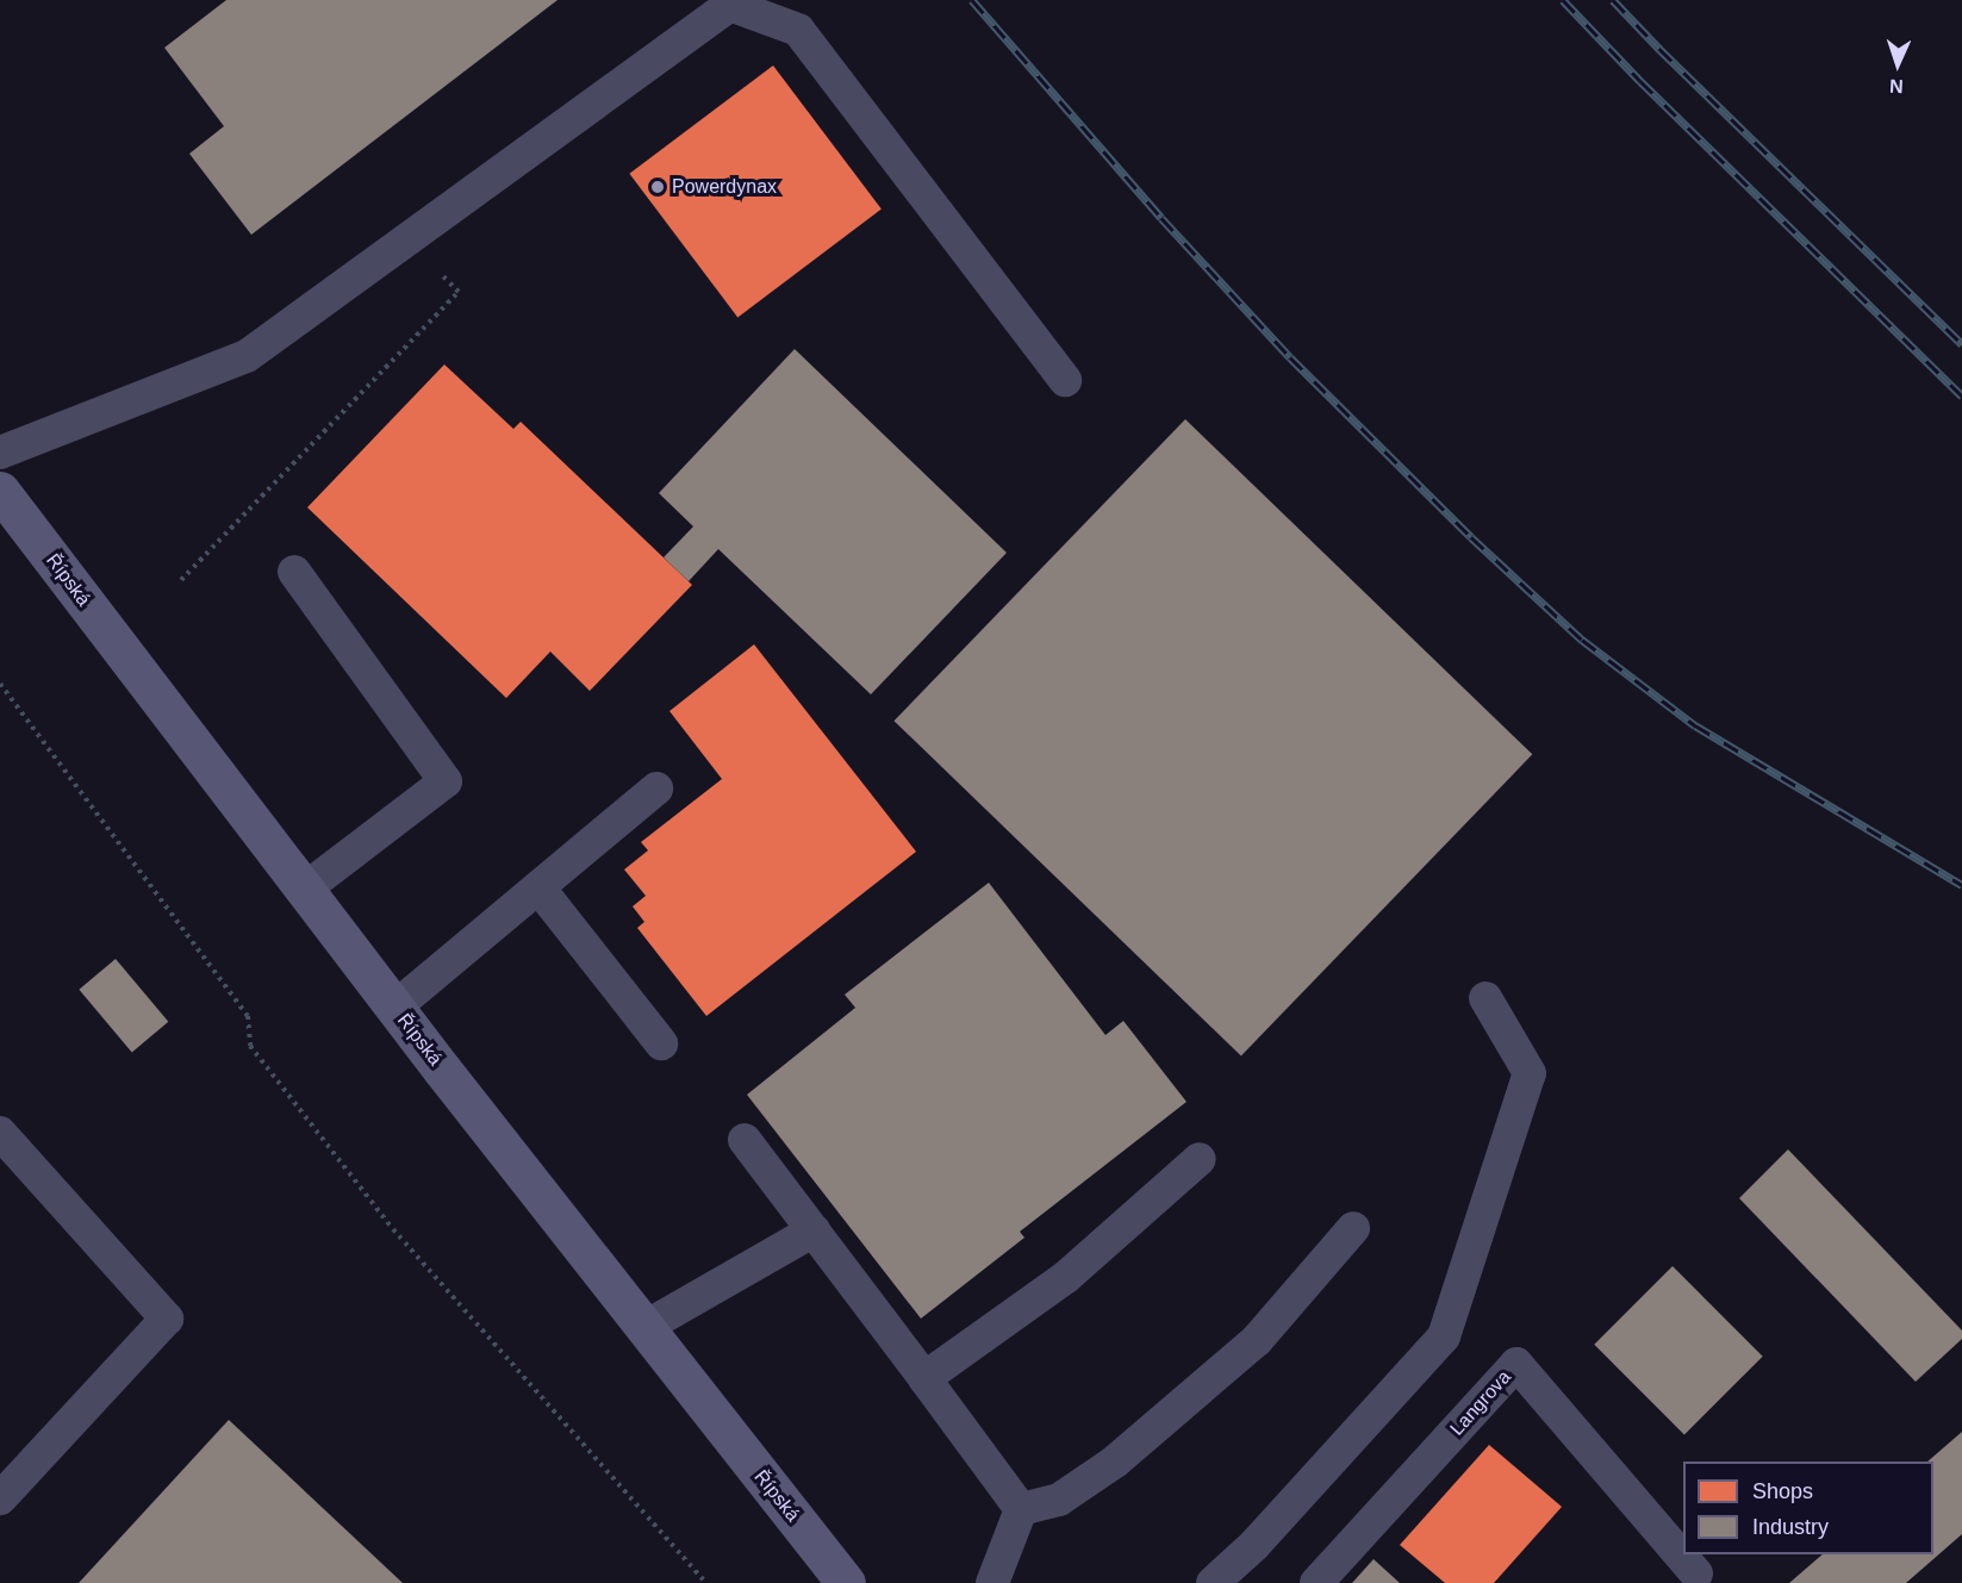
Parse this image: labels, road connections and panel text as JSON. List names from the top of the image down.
{
  "streets": {
    "street": ["Řípská"],
    "lane": ["Langrova"]
  },
  "places": ["Powerdynax"],
  "legend": ["Shops", "Industry"],
  "north": "bottom"
}
